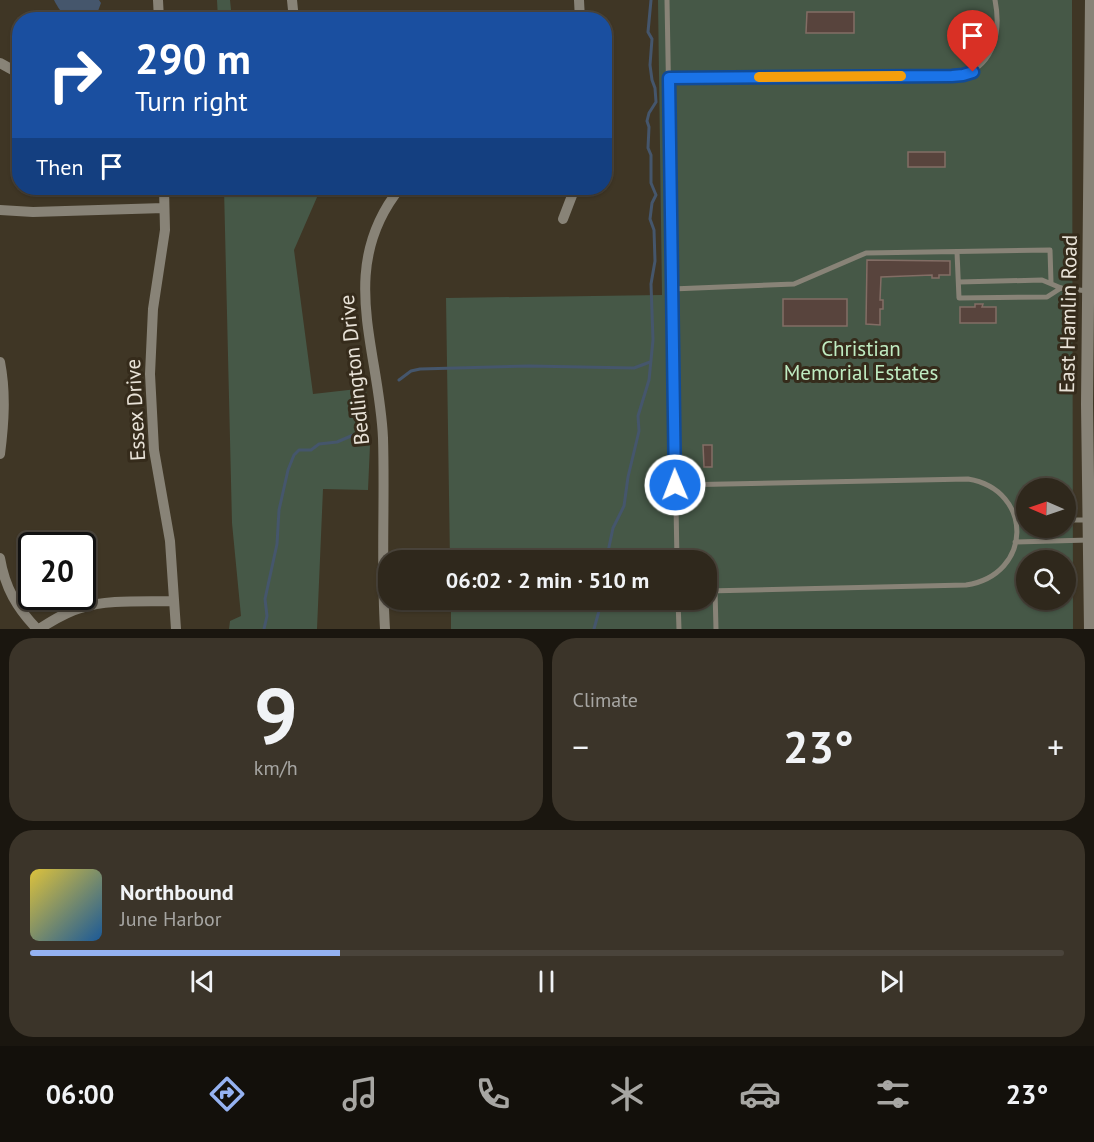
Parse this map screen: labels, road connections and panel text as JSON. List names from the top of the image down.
{
  "streets": {
    "street": ["East Hamlin Road", "Bedlington Drive", "Essex Drive"]
  },
  "parks": ["Christian Memorial Estates"],
  "north": "left",
  "page": {
    "turn": ["290 m", "Turn right"],
    "then": "Then",
    "limit": "20",
    "trip": "06:02 · 2 min · 510 m",
    "tile": [
      ["9", "km/h"],
      "Climate"
    ],
    "heat": ["−", "23°", "+"],
    "song": ["Northbound", "June Harbor"],
    "tabs": ["06:00", "23°"]
  }
}
